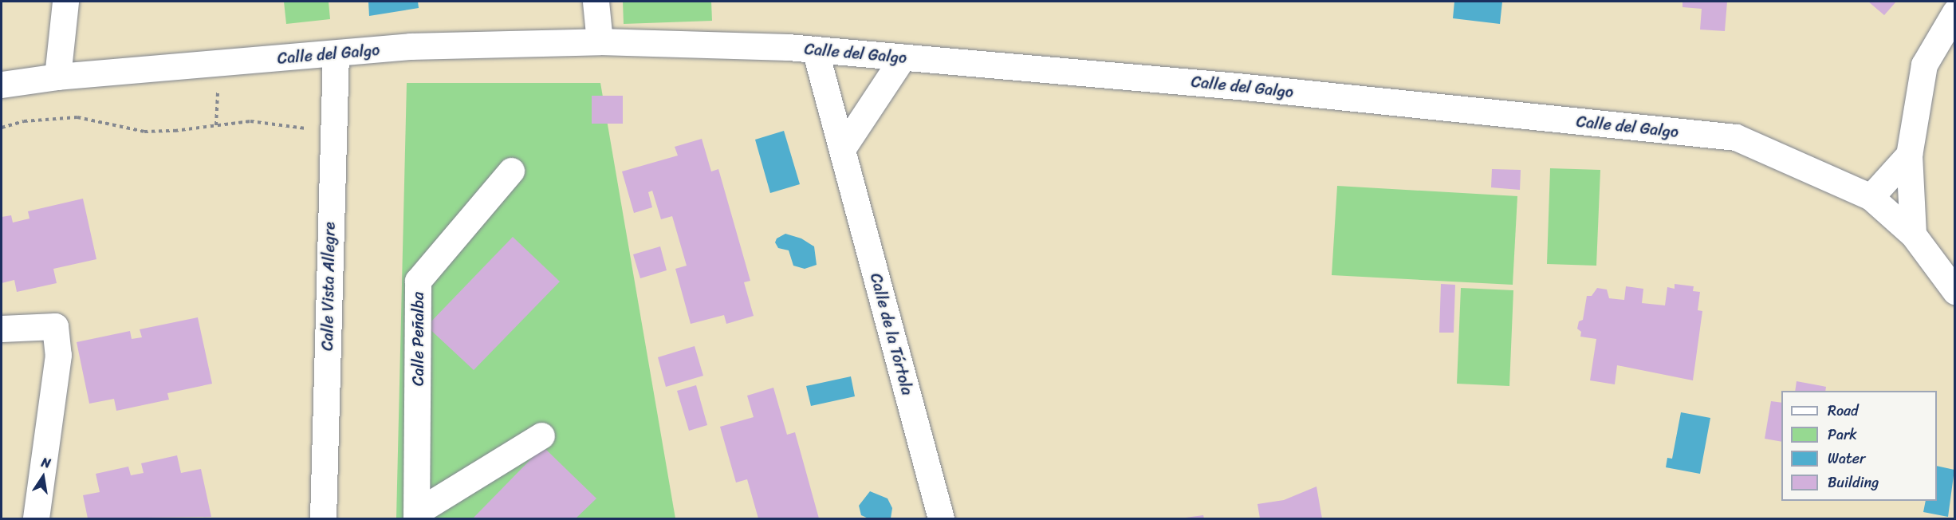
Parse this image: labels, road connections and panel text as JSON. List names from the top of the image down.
{
  "streets": {
    "street": [
      "Calle del Galgo",
      "Calle Vista Allegre",
      "Calle de la Tórtola",
      "Calle Peñalba"
    ]
  },
  "crossings": [
    ["Calle del Galgo", "Calle Vista Allegre"],
    ["Calle del Galgo", "Calle de la Tórtola"]
  ],
  "legend": [
    "Road",
    "Park",
    "Water",
    "Building"
  ],
  "north": "top"
}
